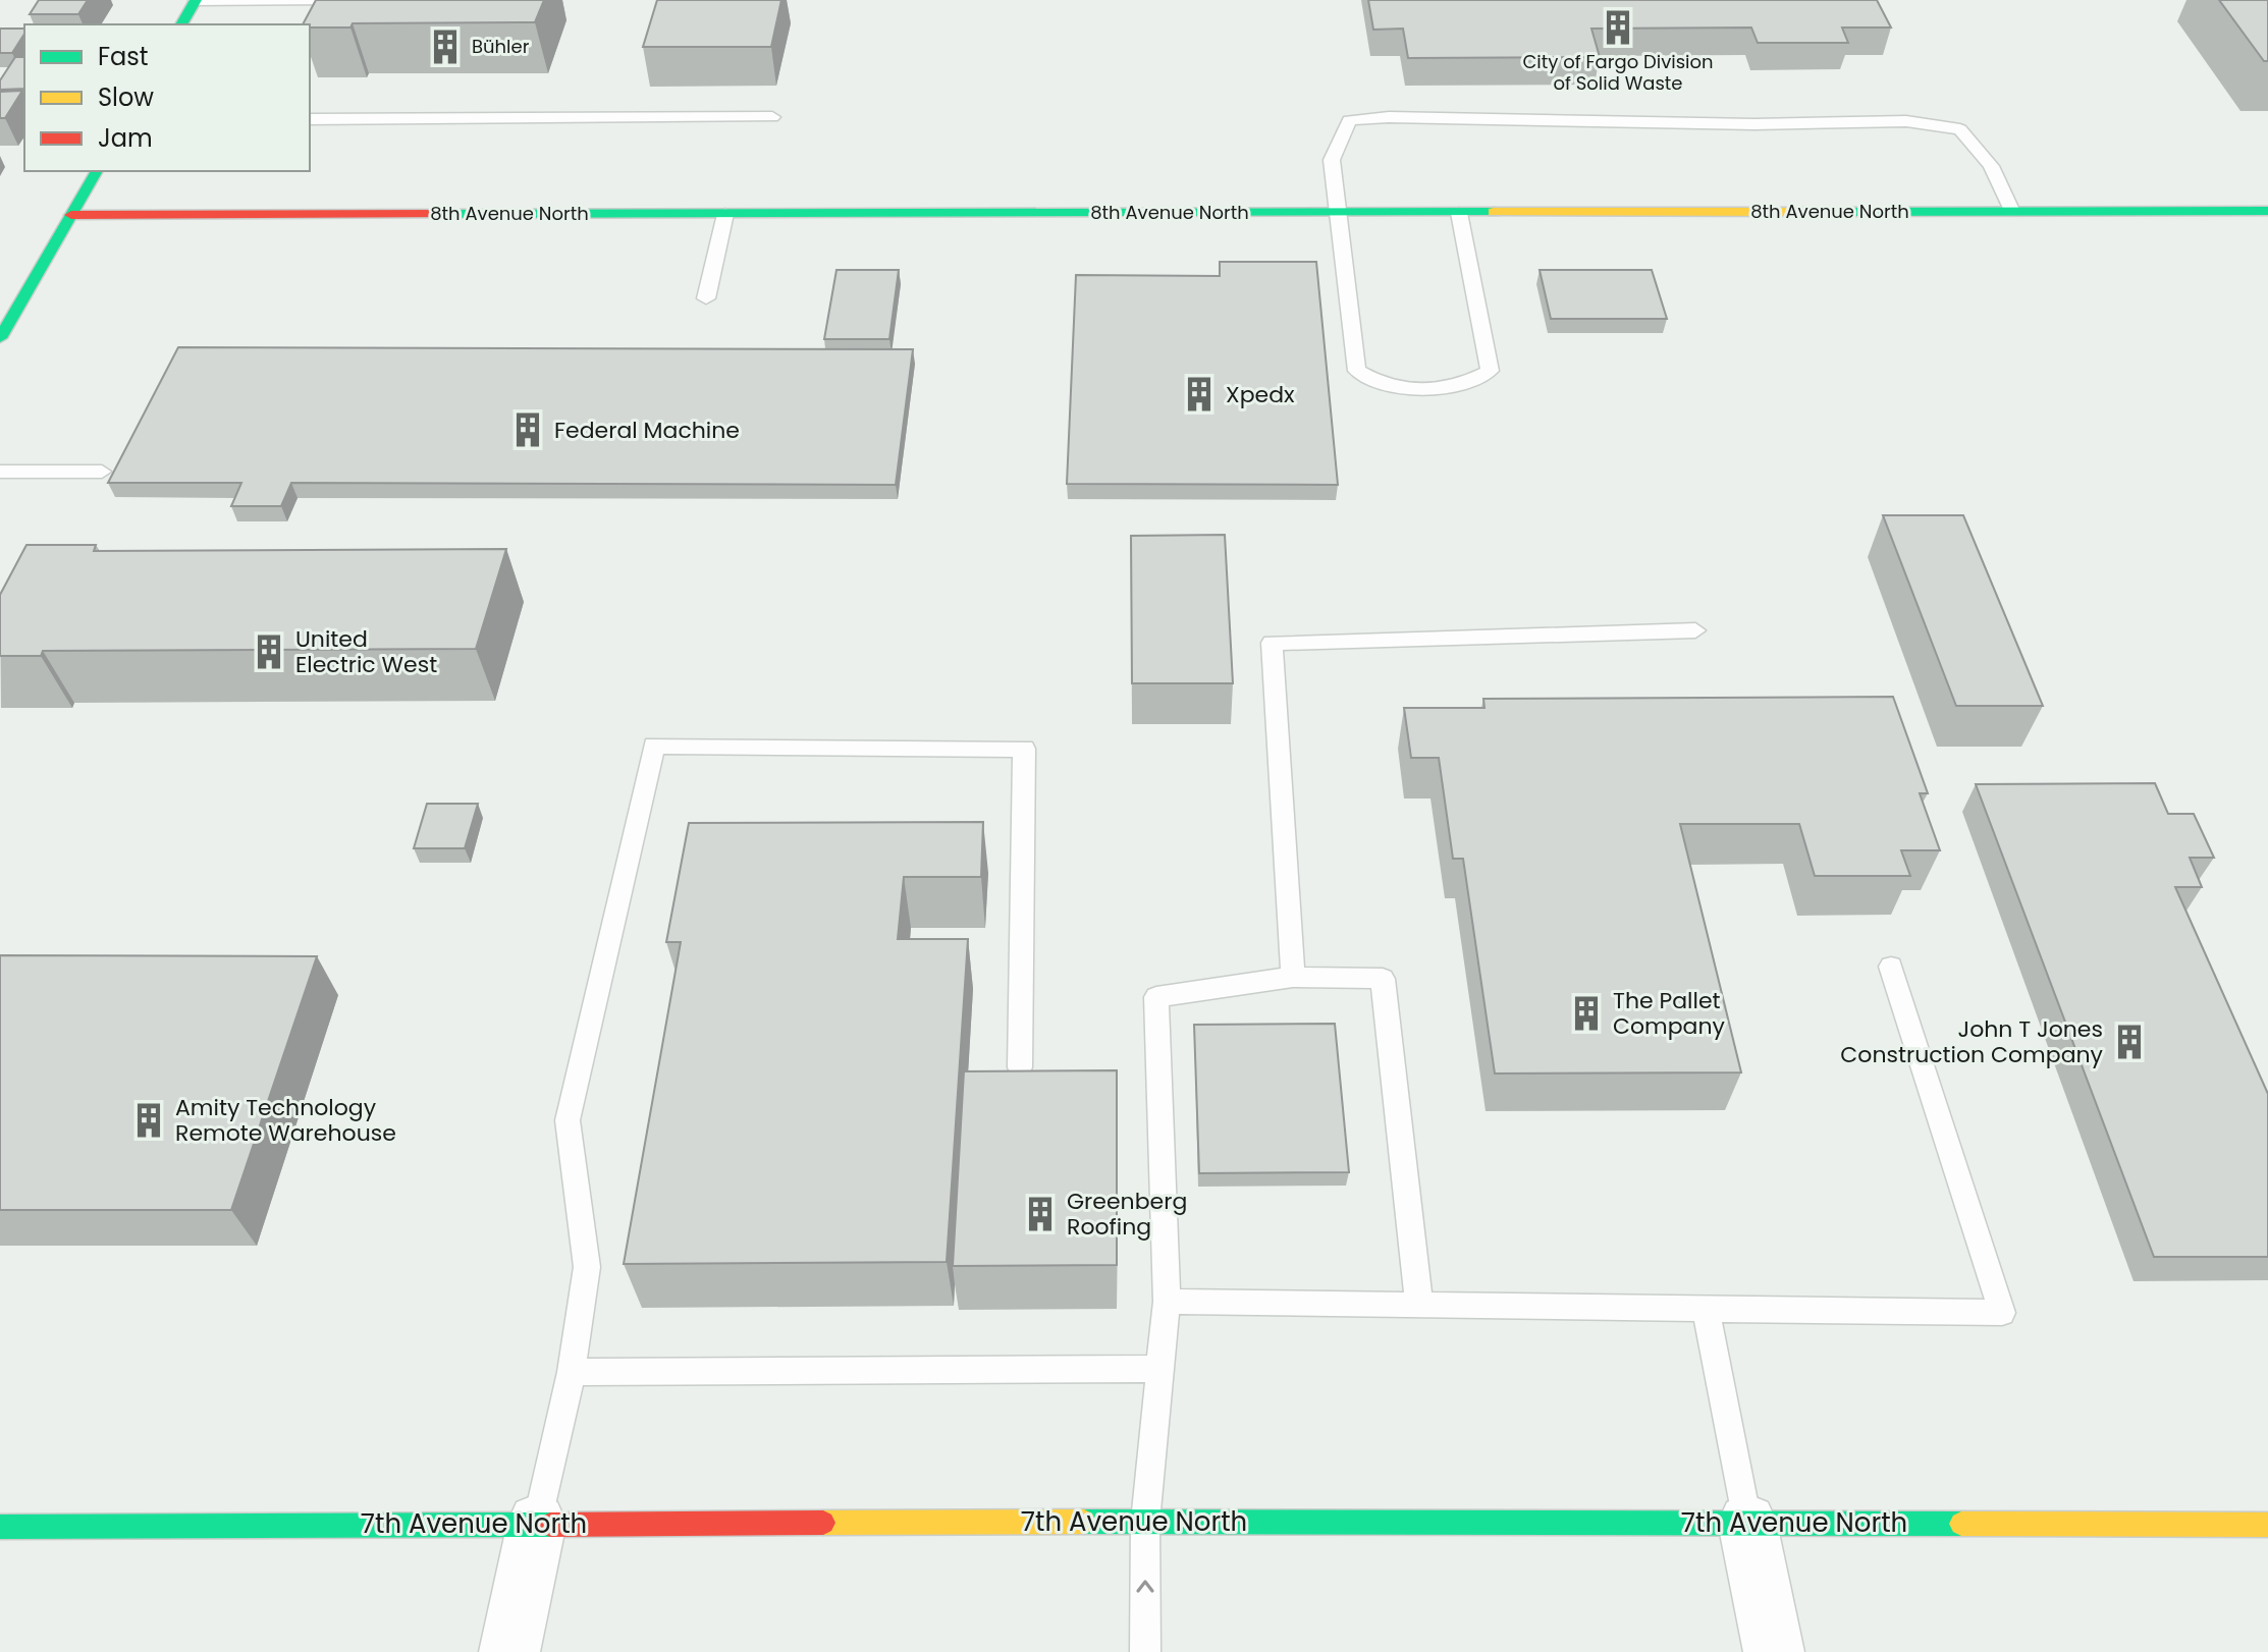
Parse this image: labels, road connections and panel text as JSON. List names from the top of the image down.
{
  "streets": {
    "street": ["8th Avenue North", "7th Avenue North"]
  },
  "places": {
    "building": [
      "City of Fargo Division of Solid Waste",
      "Bühler",
      "Xpedx",
      "Federal Machine",
      "United Electric West",
      "The Pallet Company",
      "John T Jones Construction Company",
      "Amity Technology Remote Warehouse",
      "Greenberg Roofing"
    ]
  },
  "legend": ["Fast", "Slow", "Jam"]
}
